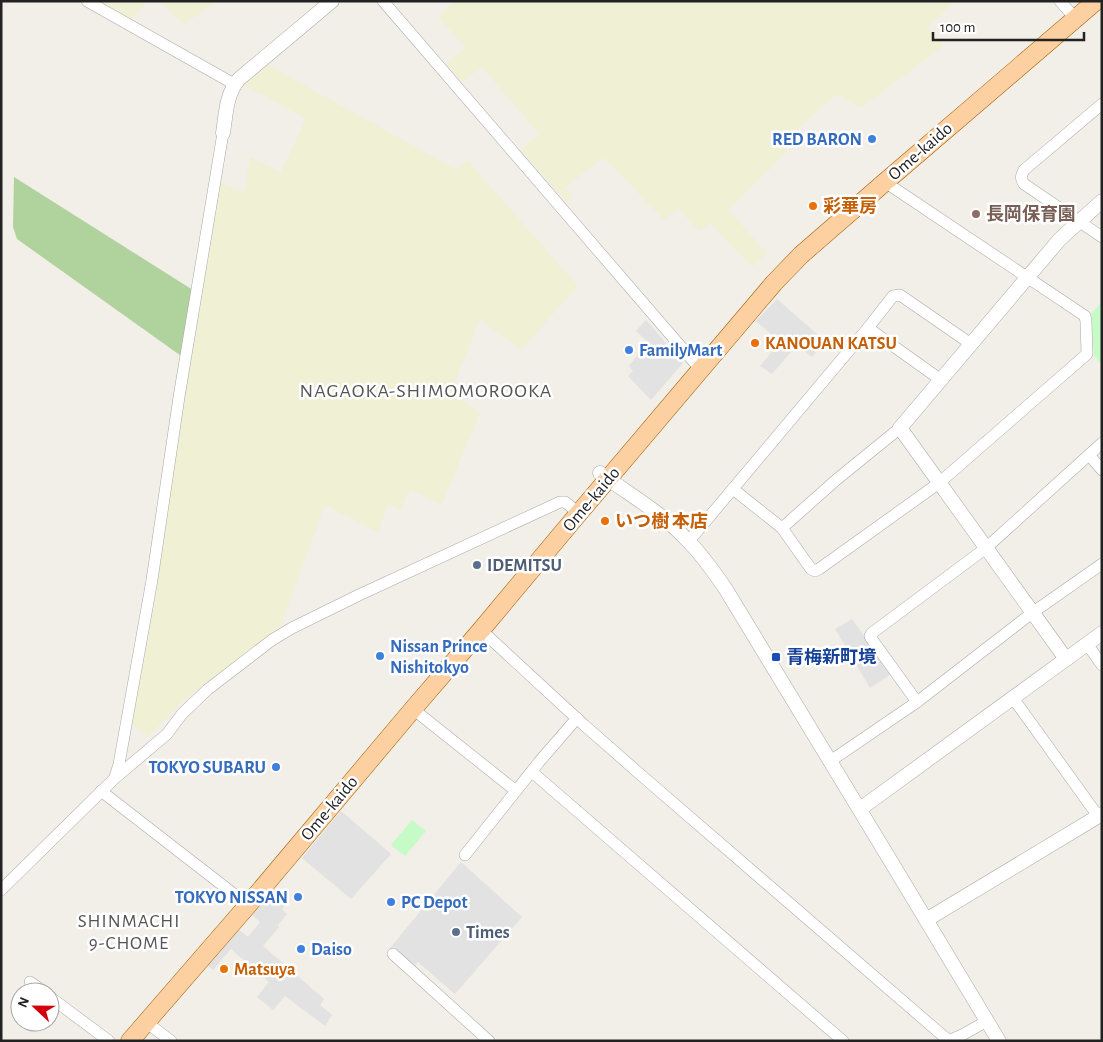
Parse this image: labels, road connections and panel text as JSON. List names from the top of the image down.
{
  "streets": {
    "main road": ["Ome-kaido"]
  },
  "districts": ["NAGAOKA-SHIMOMOROOKA", "SHINMACHI 9-CHOME"],
  "places": {
    "other": [
      "RED BARON",
      "彩華房",
      "長岡保育園",
      "KANOUAN KATSU",
      "FamilyMart",
      "いつ樹 本店",
      "IDEMITSU",
      "Nissan Prince Nishitokyo",
      "TOKYO SUBARU",
      "TOKYO NISSAN",
      "PC Depot",
      "Times",
      "Daiso",
      "Matsuya"
    ],
    "transit": ["青梅新町境"]
  },
  "scale_bar": "100 m",
  "north": "left"
}
